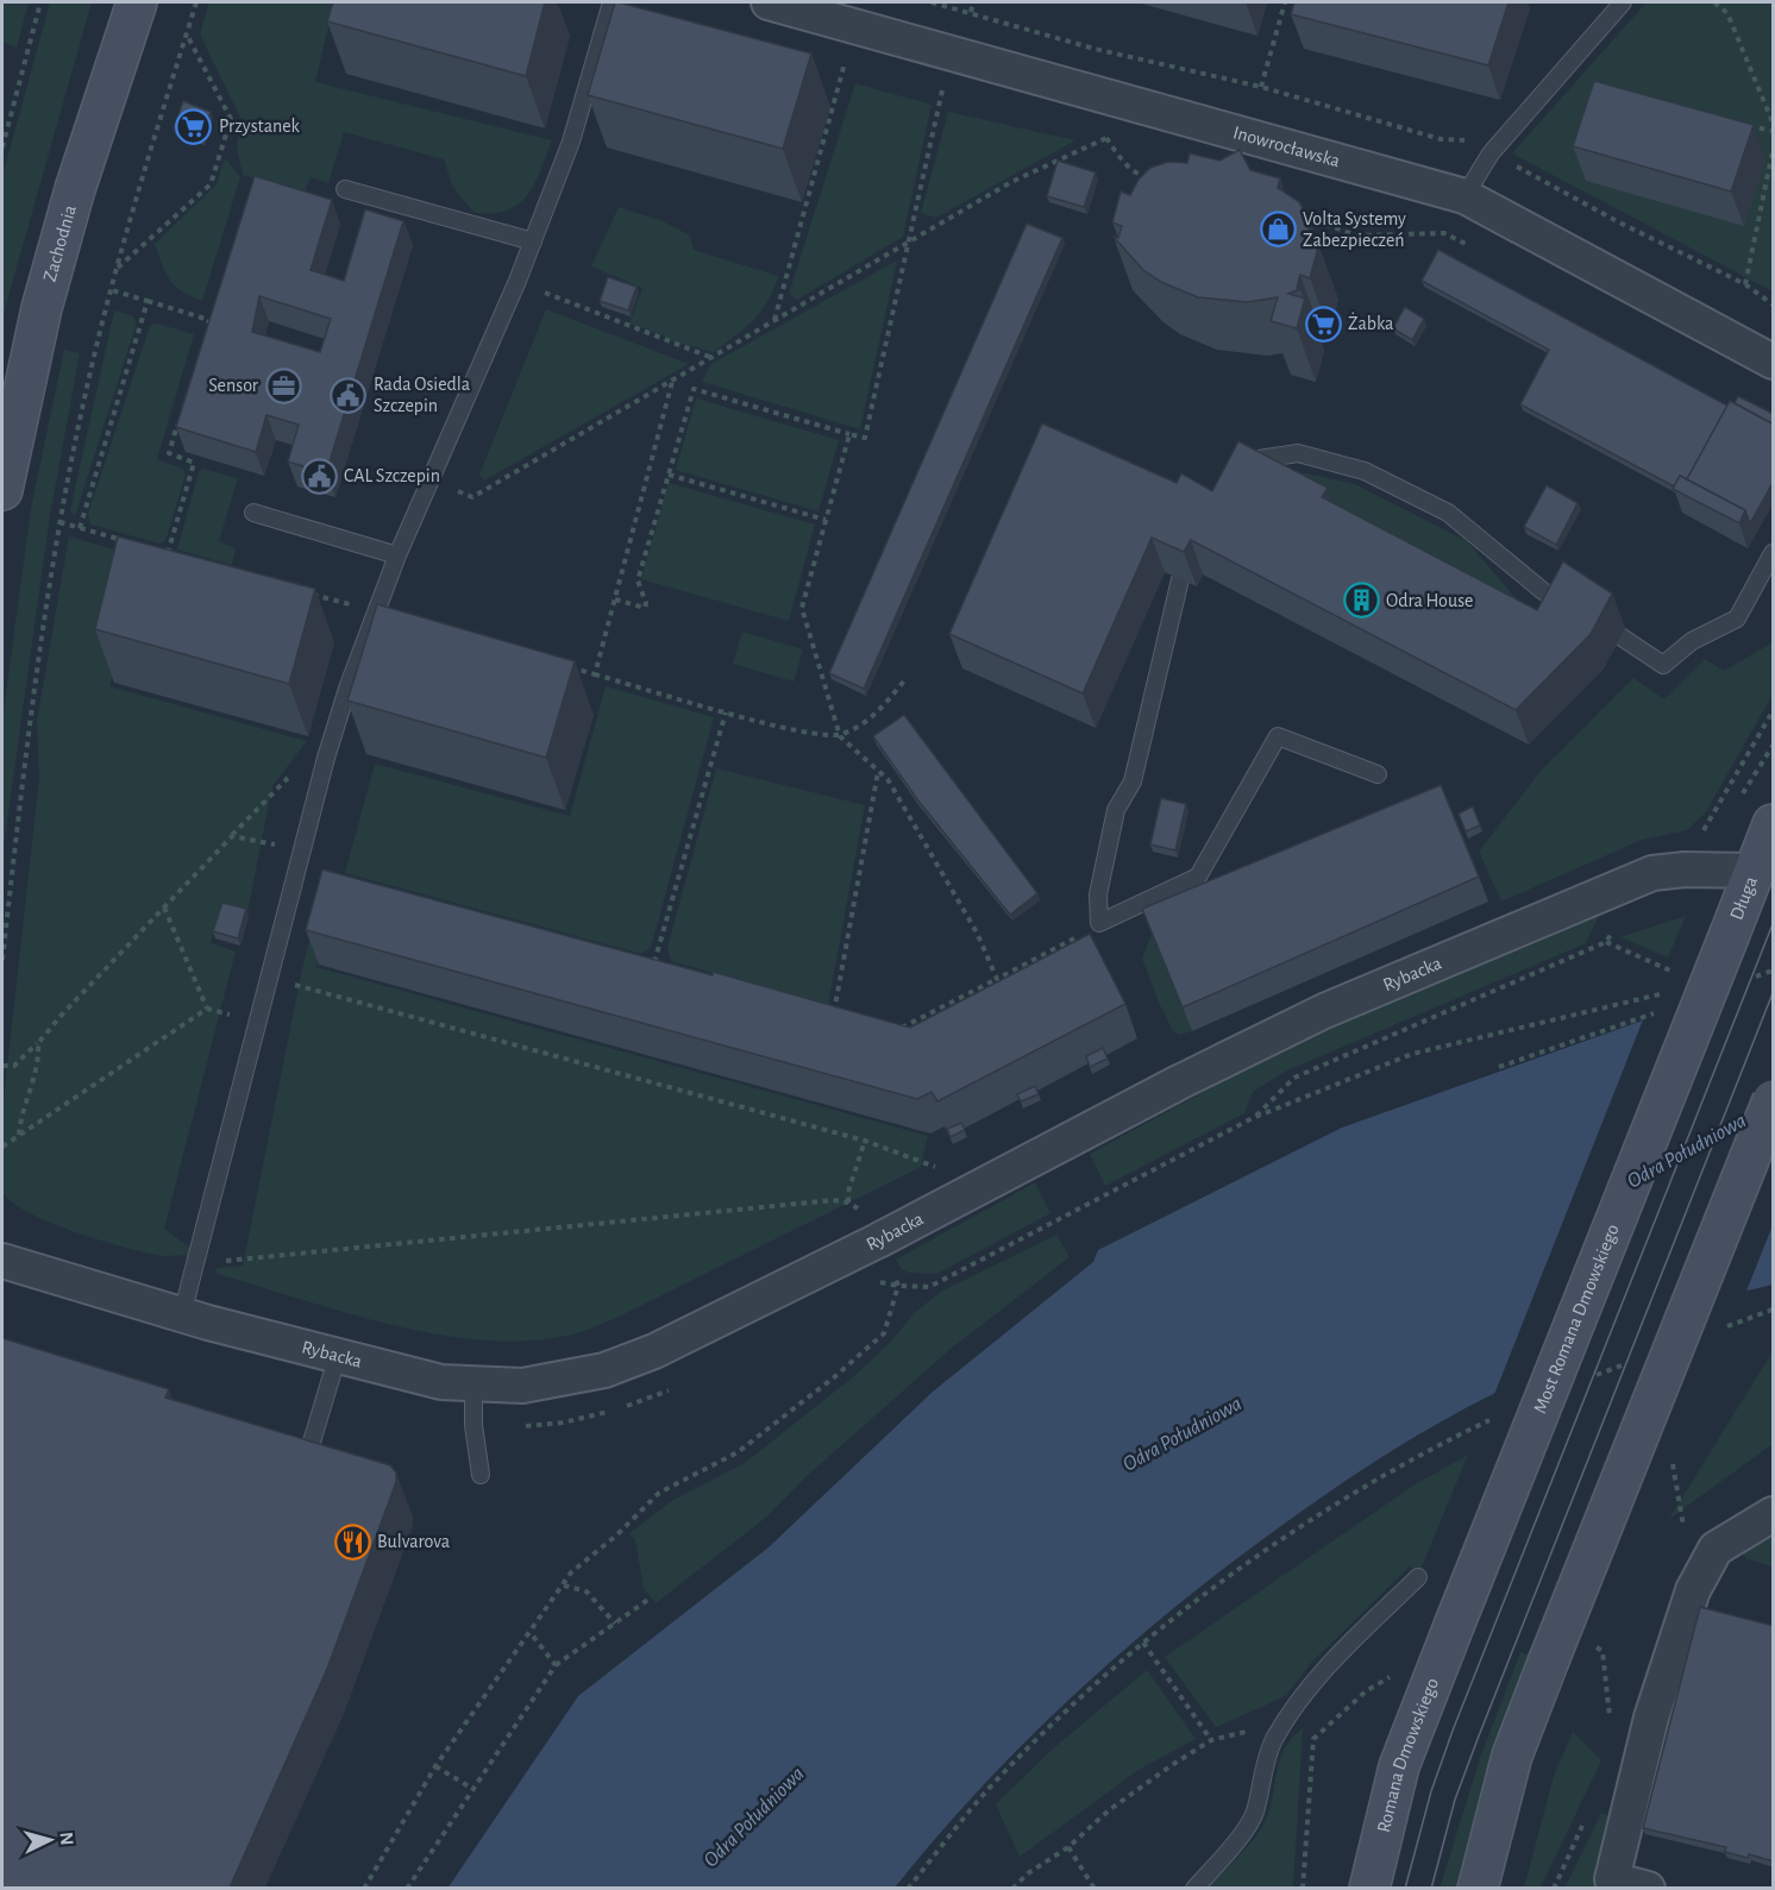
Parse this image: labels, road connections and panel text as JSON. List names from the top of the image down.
{
  "streets": {
    "street": [
      "Inowrocławska",
      "Zachodnia",
      "Długa",
      "Rybacka",
      "Most Romana Dmowskiego",
      "Romana Dmowskiego"
    ]
  },
  "crossings": [
    ["Długa", "Rybacka"],
    ["Długa", "Most Romana Dmowskiego"],
    ["Most Romana Dmowskiego", "Romana Dmowskiego"]
  ],
  "water": ["Odra Południowa"],
  "places": {
    "supermarket": ["Przystanek", "Żabka"],
    "shop": ["Volta Systemy Zabezpieczeń"],
    "office": ["Sensor"],
    "public building": ["Rada Osiedla Szczepin", "CAL Szczepin"],
    "building": ["Odra House"],
    "restaurant": ["Bulvarova"]
  },
  "north": "right"
}
